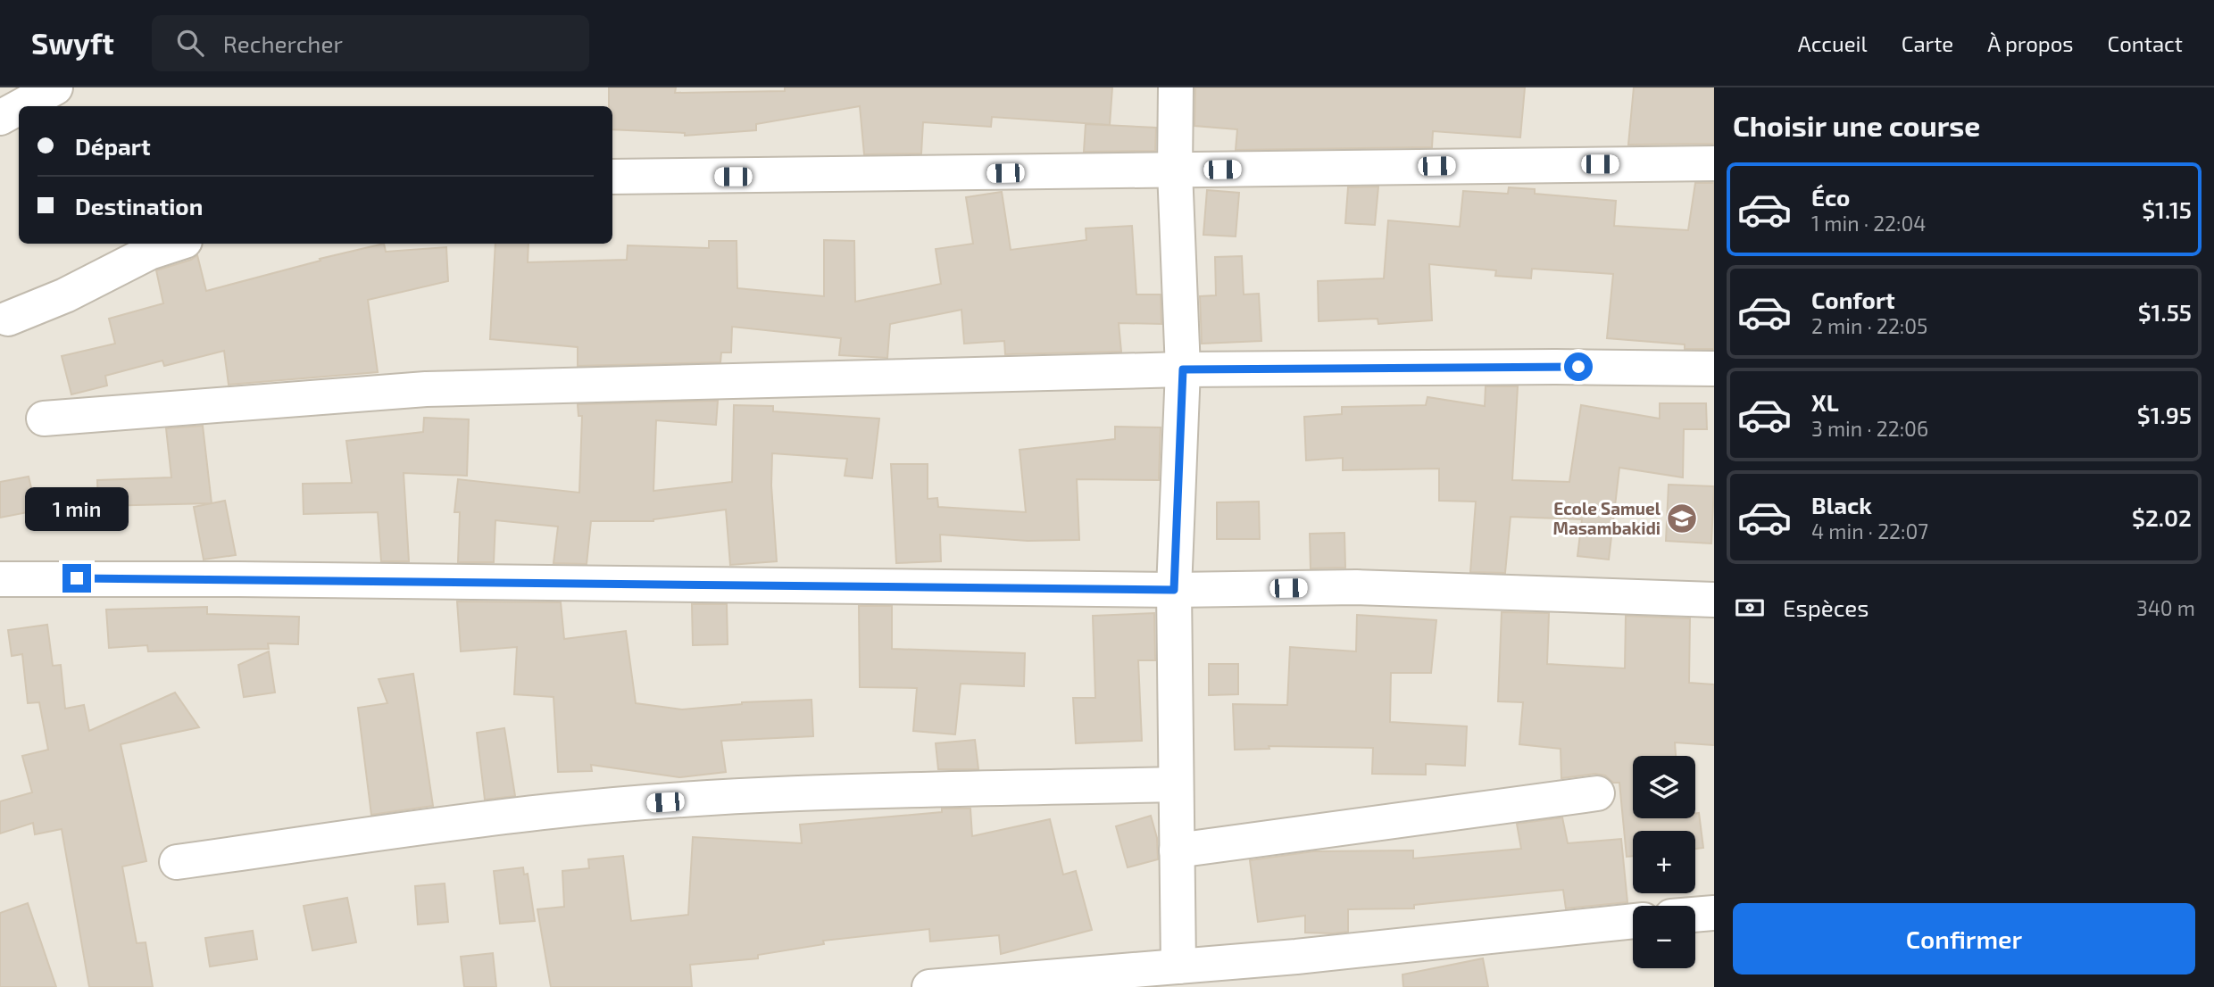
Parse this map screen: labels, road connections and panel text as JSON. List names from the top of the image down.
{
  "places": {
    "school or university": ["Ecole Samuel Masambakidi"]
  },
  "page": {
    "header": "Swyft",
    "search": "Rechercher",
    "nav": [
      "Accueil",
      "Carte",
      "À propos",
      "Contact"
    ],
    "heading": "Choisir une course",
    "banner": ["Départ", "Destination"],
    "list": [
      {
        "name": "Éco",
        "note": "1 min · 22:04",
        "value": "$1.15"
      },
      {
        "name": "Confort",
        "note": "2 min · 22:05",
        "value": "$1.55"
      },
      {
        "name": "XL",
        "note": "3 min · 22:06",
        "value": "$1.95"
      },
      {
        "name": "Black",
        "note": "4 min · 22:07",
        "value": "$2.02"
      }
    ],
    "bubble": "1 min",
    "pay": ["Espèces", "340 m"],
    "map_buttons": ["+", "−"],
    "buttons": "Confirmer"
  }
}
